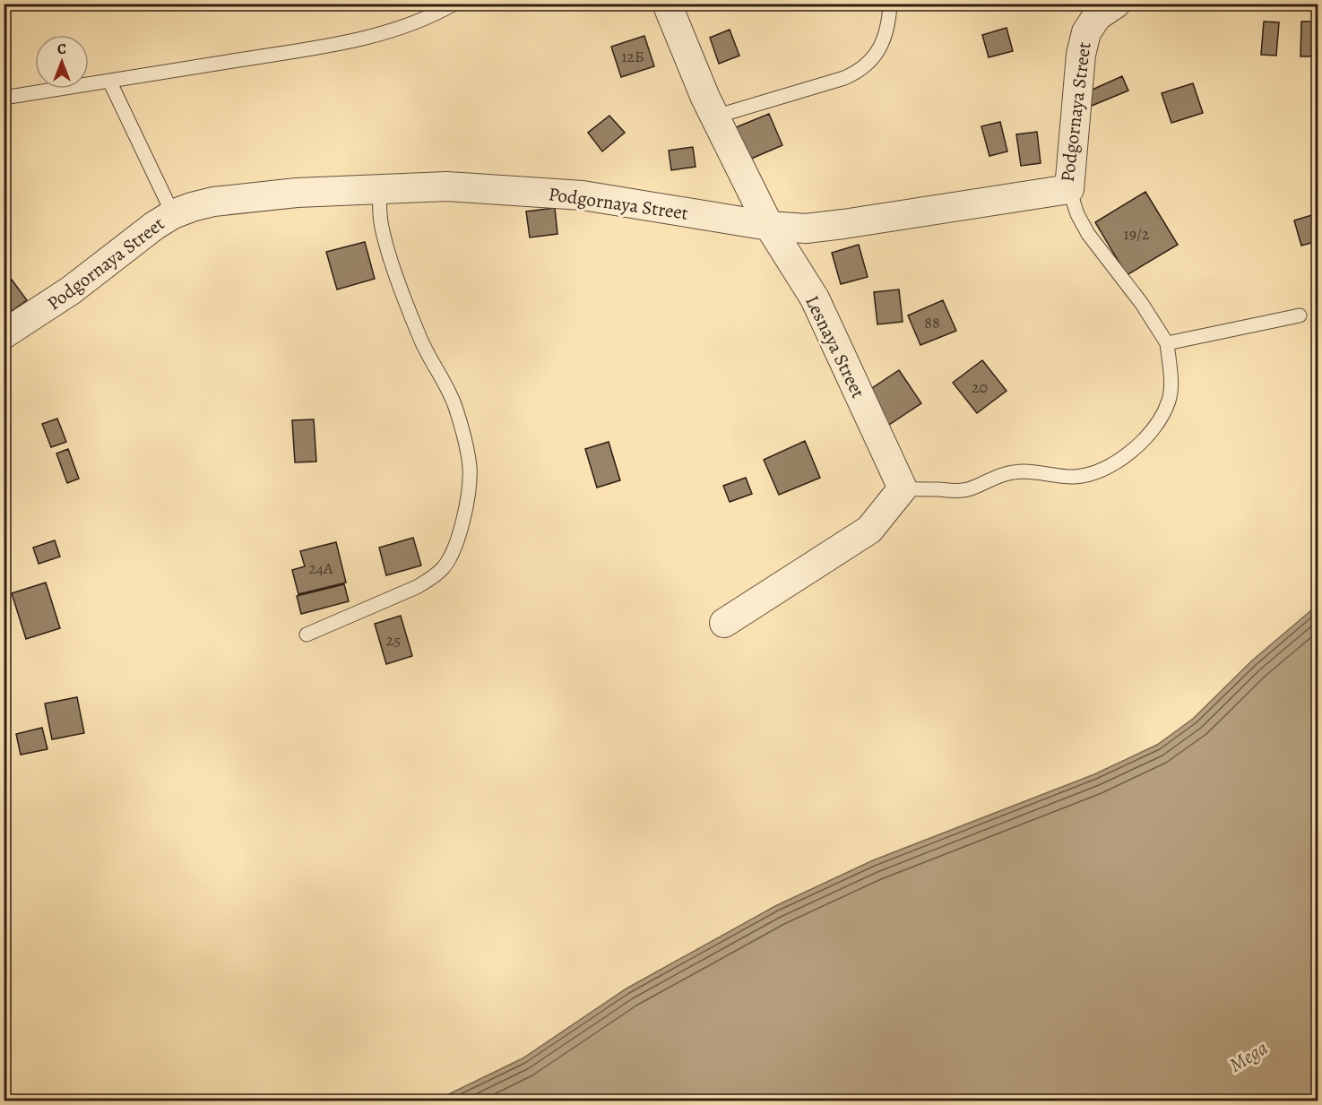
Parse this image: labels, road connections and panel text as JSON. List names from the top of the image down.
{
  "streets": {
    "street": ["Podgornaya Street", "Lesnaya Street"]
  },
  "crossings": [
    ["Podgornaya Street", "Lesnaya Street"]
  ],
  "water": ["Mega"],
  "house_numbers": [
    "12Б",
    "19/2",
    "88",
    "20",
    "24А",
    "25"
  ],
  "north": "top"
}
